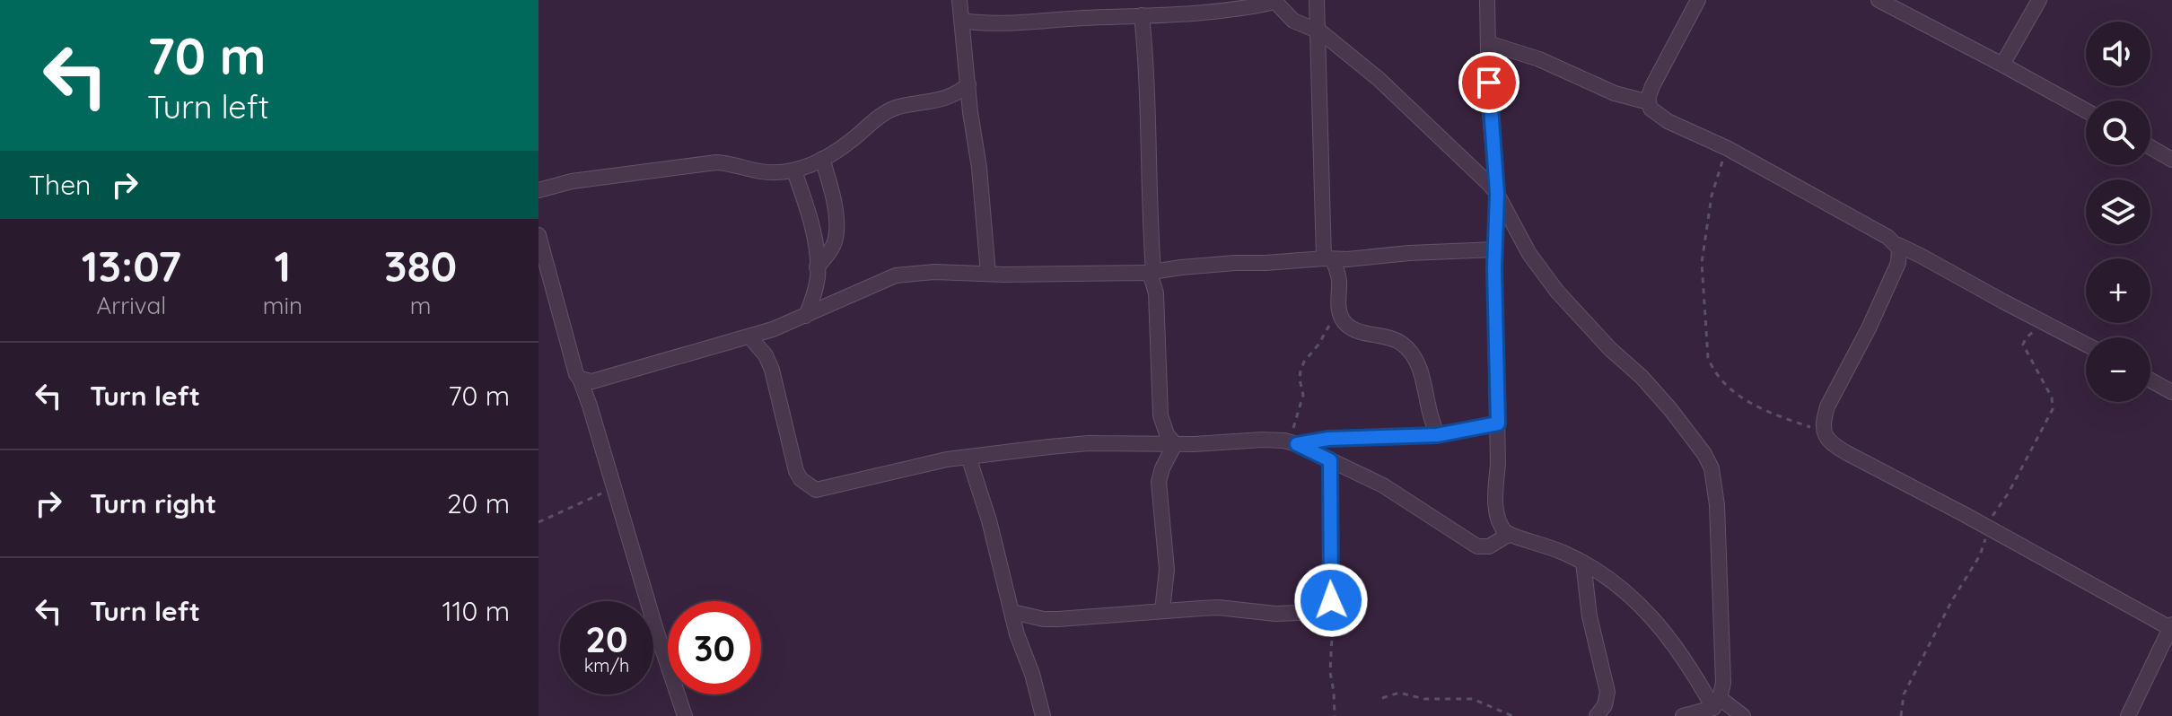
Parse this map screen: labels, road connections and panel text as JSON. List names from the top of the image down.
{
  "page": {
    "turn": ["70 m", "Turn left"],
    "map_buttons": ["+", "−"],
    "then": "Then",
    "eta": [
      "13:07",
      "Arrival",
      "1",
      "min",
      "380",
      "m"
    ],
    "list": [
      {
        "name": "Turn left",
        "value": "70 m"
      },
      {
        "name": "Turn right",
        "value": "20 m"
      },
      {
        "name": "Turn left",
        "value": "110 m"
      }
    ],
    "speed": "20 km/h",
    "limit": "30"
  }
}
